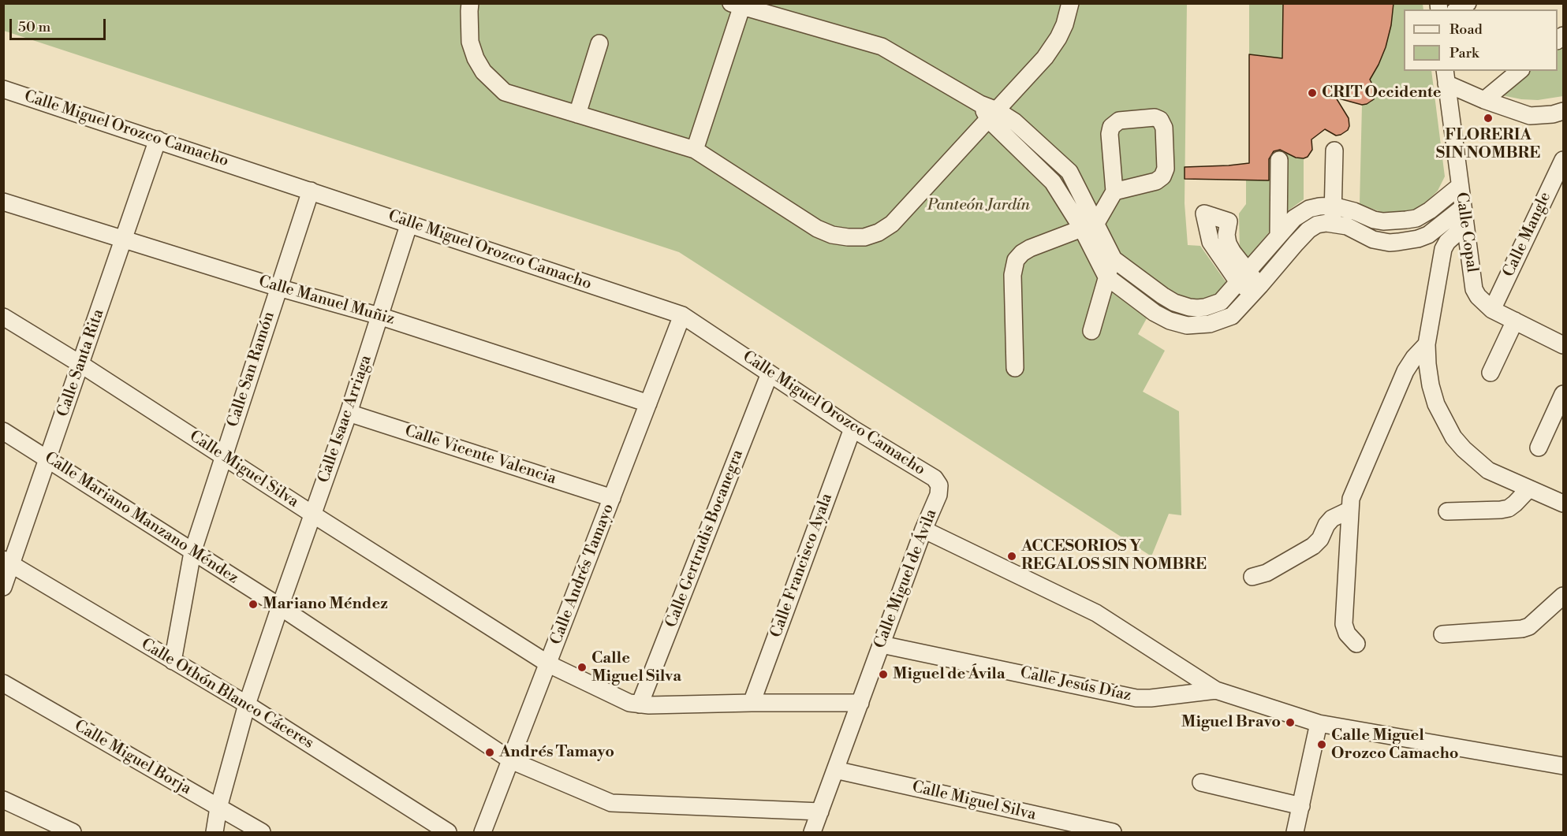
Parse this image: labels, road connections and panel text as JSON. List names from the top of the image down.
{
  "streets": {
    "street": [
      "Calle Miguel Orozco Camacho",
      "Calle Copal",
      "Calle Mangle",
      "Calle Manuel Muñiz",
      "Calle Santa Rita",
      "Calle San Ramón",
      "Calle Isaac Arriaga",
      "Calle Vicente Valencia",
      "Calle Miguel Silva",
      "Calle Mariano Manzano Méndez",
      "Calle Gertrudis Bocanegra",
      "Calle Francisco Ayala",
      "Calle Andrés Tamayo",
      "Calle Miguel de Ávila",
      "Calle Jesús Díaz",
      "Calle Othón Blanco Cáceres",
      "Calle Miguel Borja"
    ]
  },
  "crossings": [
    ["Calle Miguel Orozco Camacho", "Calle Santa Rita"],
    ["Calle Miguel Orozco Camacho", "Calle San Ramón"],
    ["Calle Miguel Orozco Camacho", "Calle Isaac Arriaga"],
    ["Calle Miguel Orozco Camacho", "Calle Gertrudis Bocanegra"],
    ["Calle Miguel Orozco Camacho", "Calle Francisco Ayala"],
    ["Calle Miguel Orozco Camacho", "Calle Andrés Tamayo"],
    ["Calle Miguel Orozco Camacho", "Calle Miguel de Ávila"],
    ["Calle Copal", "Calle Mangle"],
    ["Calle Manuel Muñiz", "Calle Santa Rita"],
    ["Calle Manuel Muñiz", "Calle San Ramón"],
    ["Calle Manuel Muñiz", "Calle Isaac Arriaga"],
    ["Calle Manuel Muñiz", "Calle Andrés Tamayo"],
    ["Calle Santa Rita", "Calle Miguel Silva"],
    ["Calle Santa Rita", "Calle Mariano Manzano Méndez"],
    ["Calle Santa Rita", "Calle Othón Blanco Cáceres"],
    ["Calle San Ramón", "Calle Miguel Silva"],
    ["Calle San Ramón", "Calle Mariano Manzano Méndez"],
    ["Calle San Ramón", "Calle Othón Blanco Cáceres"],
    ["Calle Isaac Arriaga", "Calle Vicente Valencia"],
    ["Calle Isaac Arriaga", "Calle Miguel Silva"],
    ["Calle Isaac Arriaga", "Calle Mariano Manzano Méndez"],
    ["Calle Isaac Arriaga", "Calle Othón Blanco Cáceres"],
    ["Calle Isaac Arriaga", "Calle Miguel Borja"],
    ["Calle Vicente Valencia", "Calle Andrés Tamayo"],
    ["Calle Miguel Silva", "Calle Gertrudis Bocanegra"],
    ["Calle Miguel Silva", "Calle Francisco Ayala"],
    ["Calle Miguel Silva", "Calle Andrés Tamayo"],
    ["Calle Miguel Silva", "Calle Miguel de Ávila"],
    ["Calle Mariano Manzano Méndez", "Calle Andrés Tamayo"],
    ["Calle Mariano Manzano Méndez", "Calle Miguel de Ávila"],
    ["Calle Miguel de Ávila", "Calle Jesús Díaz"]
  ],
  "parks": ["Panteón Jardín"],
  "places": [
    "CRIT Occidente",
    "FLORERIA SIN NOMBRE",
    "ACCESORIOS Y REGALOS SIN NOMBRE",
    "Mariano Méndez",
    "Calle Miguel Silva",
    "Miguel de Ávila",
    "Miguel Bravo",
    "Calle Miguel Orozco Camacho",
    "Andrés Tamayo"
  ],
  "legend": ["Road", "Park"],
  "scale_bar": "50 m"
}
